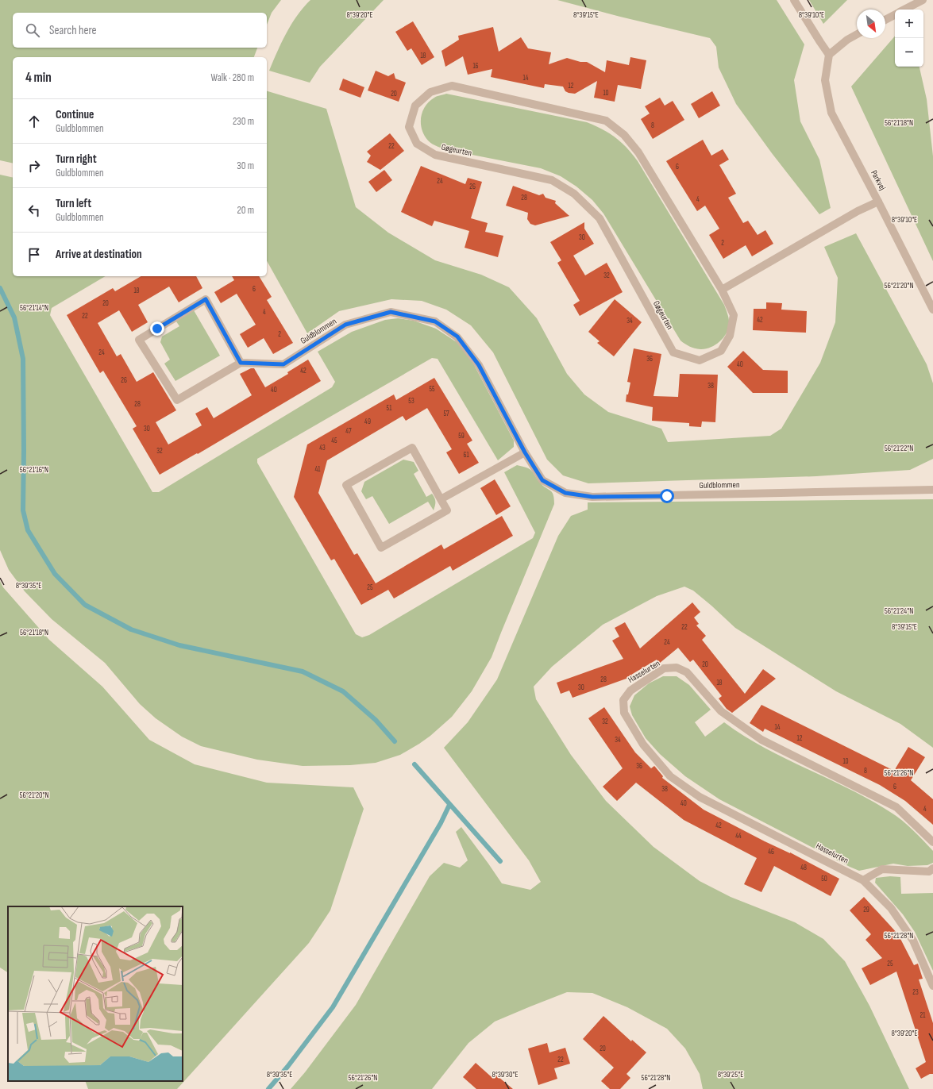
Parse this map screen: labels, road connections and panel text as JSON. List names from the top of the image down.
{
  "streets": {
    "street": [
      "Gøgeurten",
      "Parkvej",
      "Guldblommen",
      "Hasselurten"
    ]
  },
  "house_numbers": [
    "18",
    "16",
    "14",
    "12",
    "10",
    "20",
    "8",
    "22",
    "6",
    "24",
    "26",
    "28",
    "4",
    "30",
    "2",
    "32",
    "6",
    "18",
    "20",
    "4",
    "22",
    "42",
    "34",
    "2",
    "24",
    "36",
    "40",
    "42",
    "26",
    "38",
    "55",
    "40",
    "53",
    "28",
    "51",
    "57",
    "49",
    "30",
    "47",
    "59",
    "45",
    "43",
    "32",
    "61",
    "41",
    "25",
    "22",
    "24",
    "20",
    "28",
    "18",
    "30",
    "32",
    "14",
    "12",
    "34",
    "10",
    "36",
    "8",
    "6",
    "38",
    "40",
    "4",
    "42",
    "44",
    "46",
    "48",
    "50",
    "29",
    "25",
    "23",
    "21",
    "20",
    "22"
  ],
  "north": "bottom right",
  "page": {
    "map_buttons": ["+", "−"],
    "search": "Search here",
    "heading": ["4 min", "Walk · 280 m"],
    "list": [
      ["Continue", "Guldblommen", "230 m"],
      ["Turn right", "Guldblommen", "30 m"],
      ["Turn left", "Guldblommen", "20 m"],
      "Arrive at destination"
    ]
  },
  "coordinates": [
    "8°39'20\"E",
    "8°39'15\"E",
    "8°39'10\"E",
    "56°21'18\"N",
    "56°21'20\"N",
    "56°21'14\"N",
    "56°21'22\"N",
    "56°21'16\"N",
    "8°39'35\"E",
    "56°21'24\"N",
    "56°21'26\"N",
    "56°21'28\"N",
    "8°39'30\"E",
    "8°39'25\"E"
  ]
}
